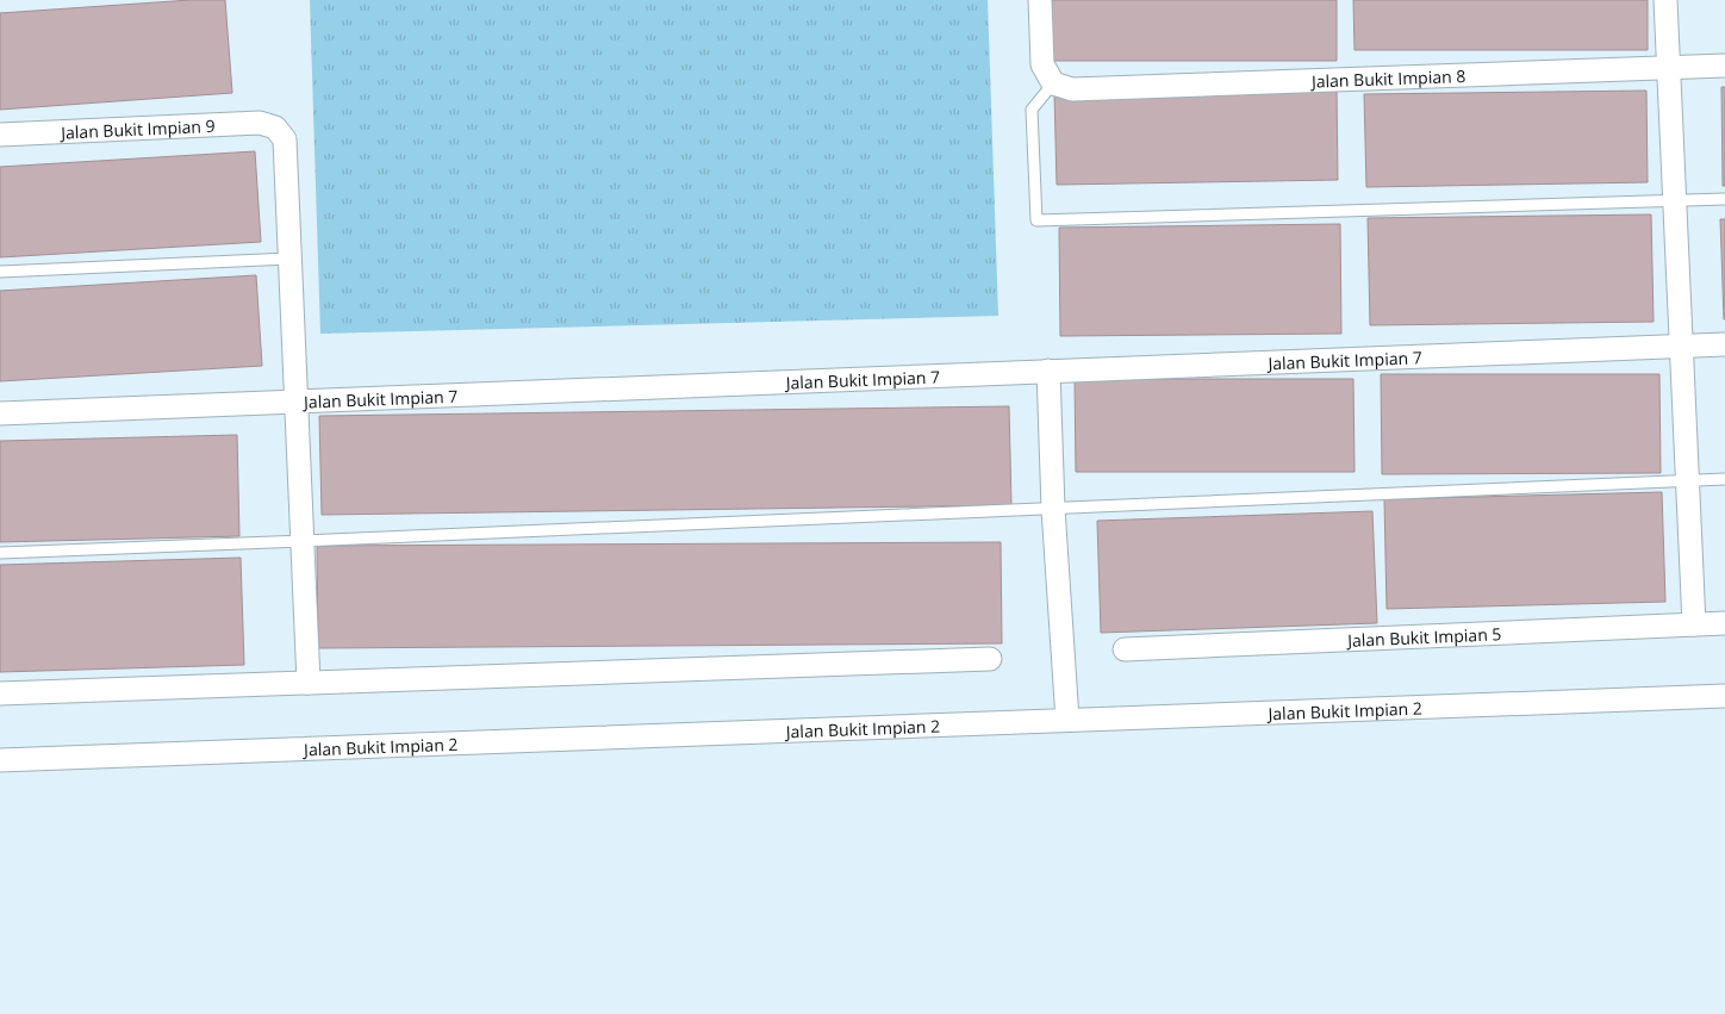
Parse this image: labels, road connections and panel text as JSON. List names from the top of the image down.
{
  "streets": {
    "street": [
      "Jalan Bukit Impian 8",
      "Jalan Bukit Impian 9",
      "Jalan Bukit Impian 7",
      "Jalan Bukit Impian 5",
      "Jalan Bukit Impian 2"
    ]
  }
}
